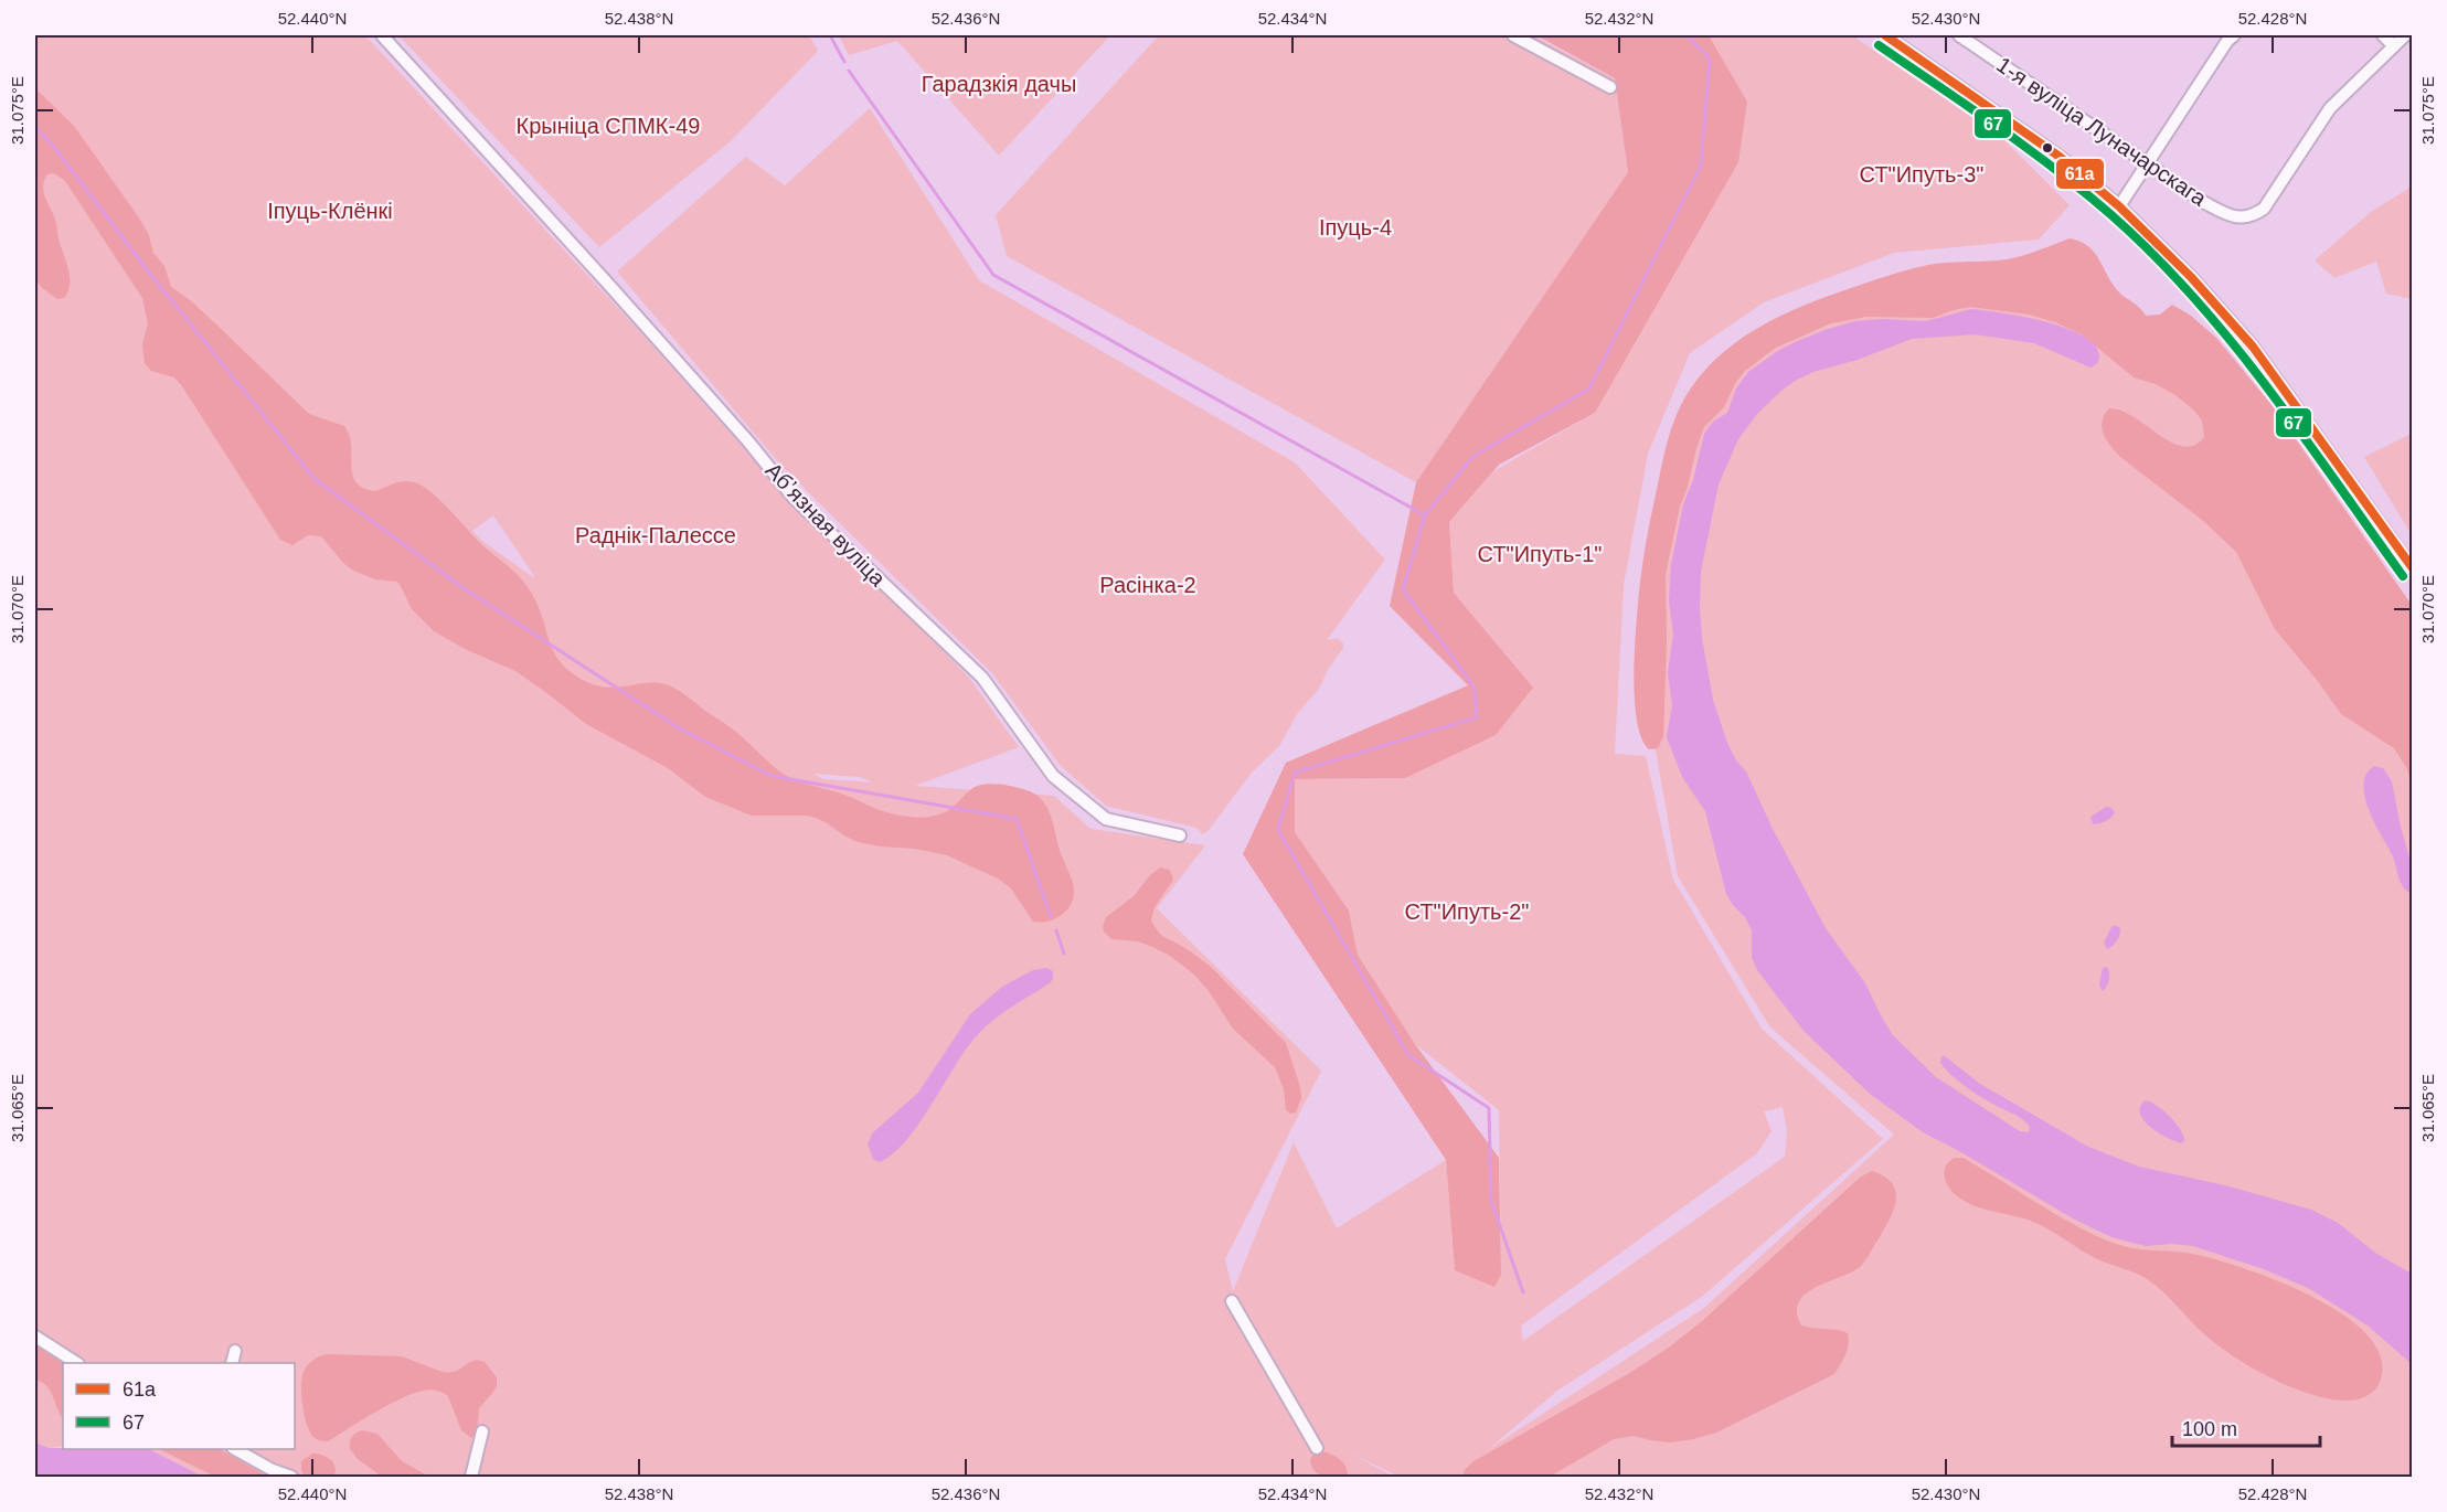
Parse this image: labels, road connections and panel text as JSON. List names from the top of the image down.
{
  "streets": {
    "street": ["1-я вуліца Луначарскага", "Абʼязная вуліца"]
  },
  "parks": [
    "Гарадзкія дачы",
    "Крыніца СПМК-49",
    "СТ\"Ипуть-3\"",
    "Іпуць-Клёнкі",
    "Іпуць-4",
    "Раднік-Палессе",
    "СТ\"Ипуть-1\"",
    "Расінка-2",
    "СТ\"Ипуть-2\""
  ],
  "lines": ["transit line 61а", "transit line 67"],
  "legend": ["61а", "67"],
  "scale_bar": "100 m",
  "coordinates": [
    "52.440°N",
    "52.438°N",
    "52.436°N",
    "52.434°N",
    "52.432°N",
    "52.430°N",
    "52.428°N",
    "31.075°E",
    "31.070°E",
    "31.065°E"
  ]
}
